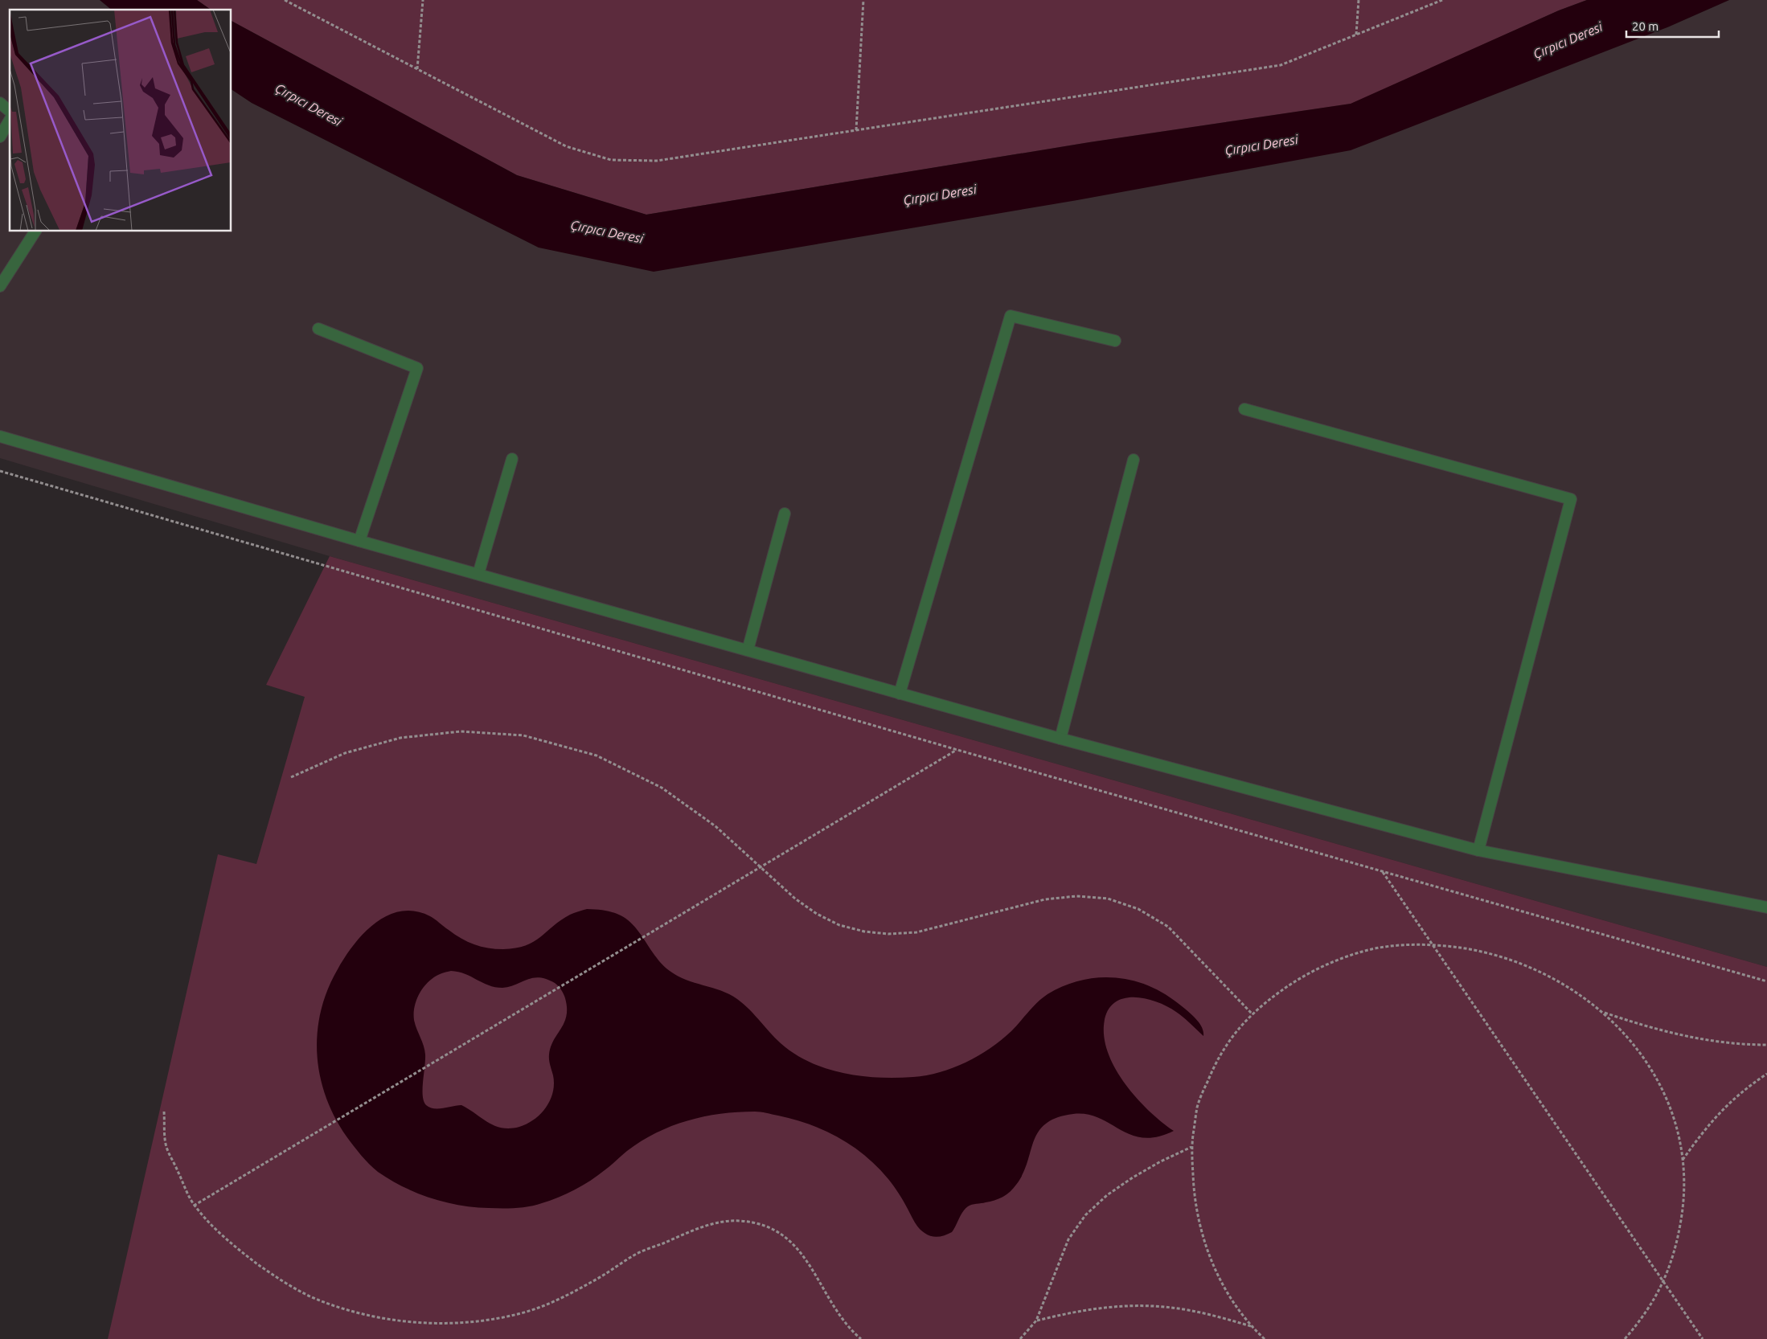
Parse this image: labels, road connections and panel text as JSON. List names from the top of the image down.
{
  "water": ["Çırpıcı Deresi"],
  "scale_bar": "20 m"
}
